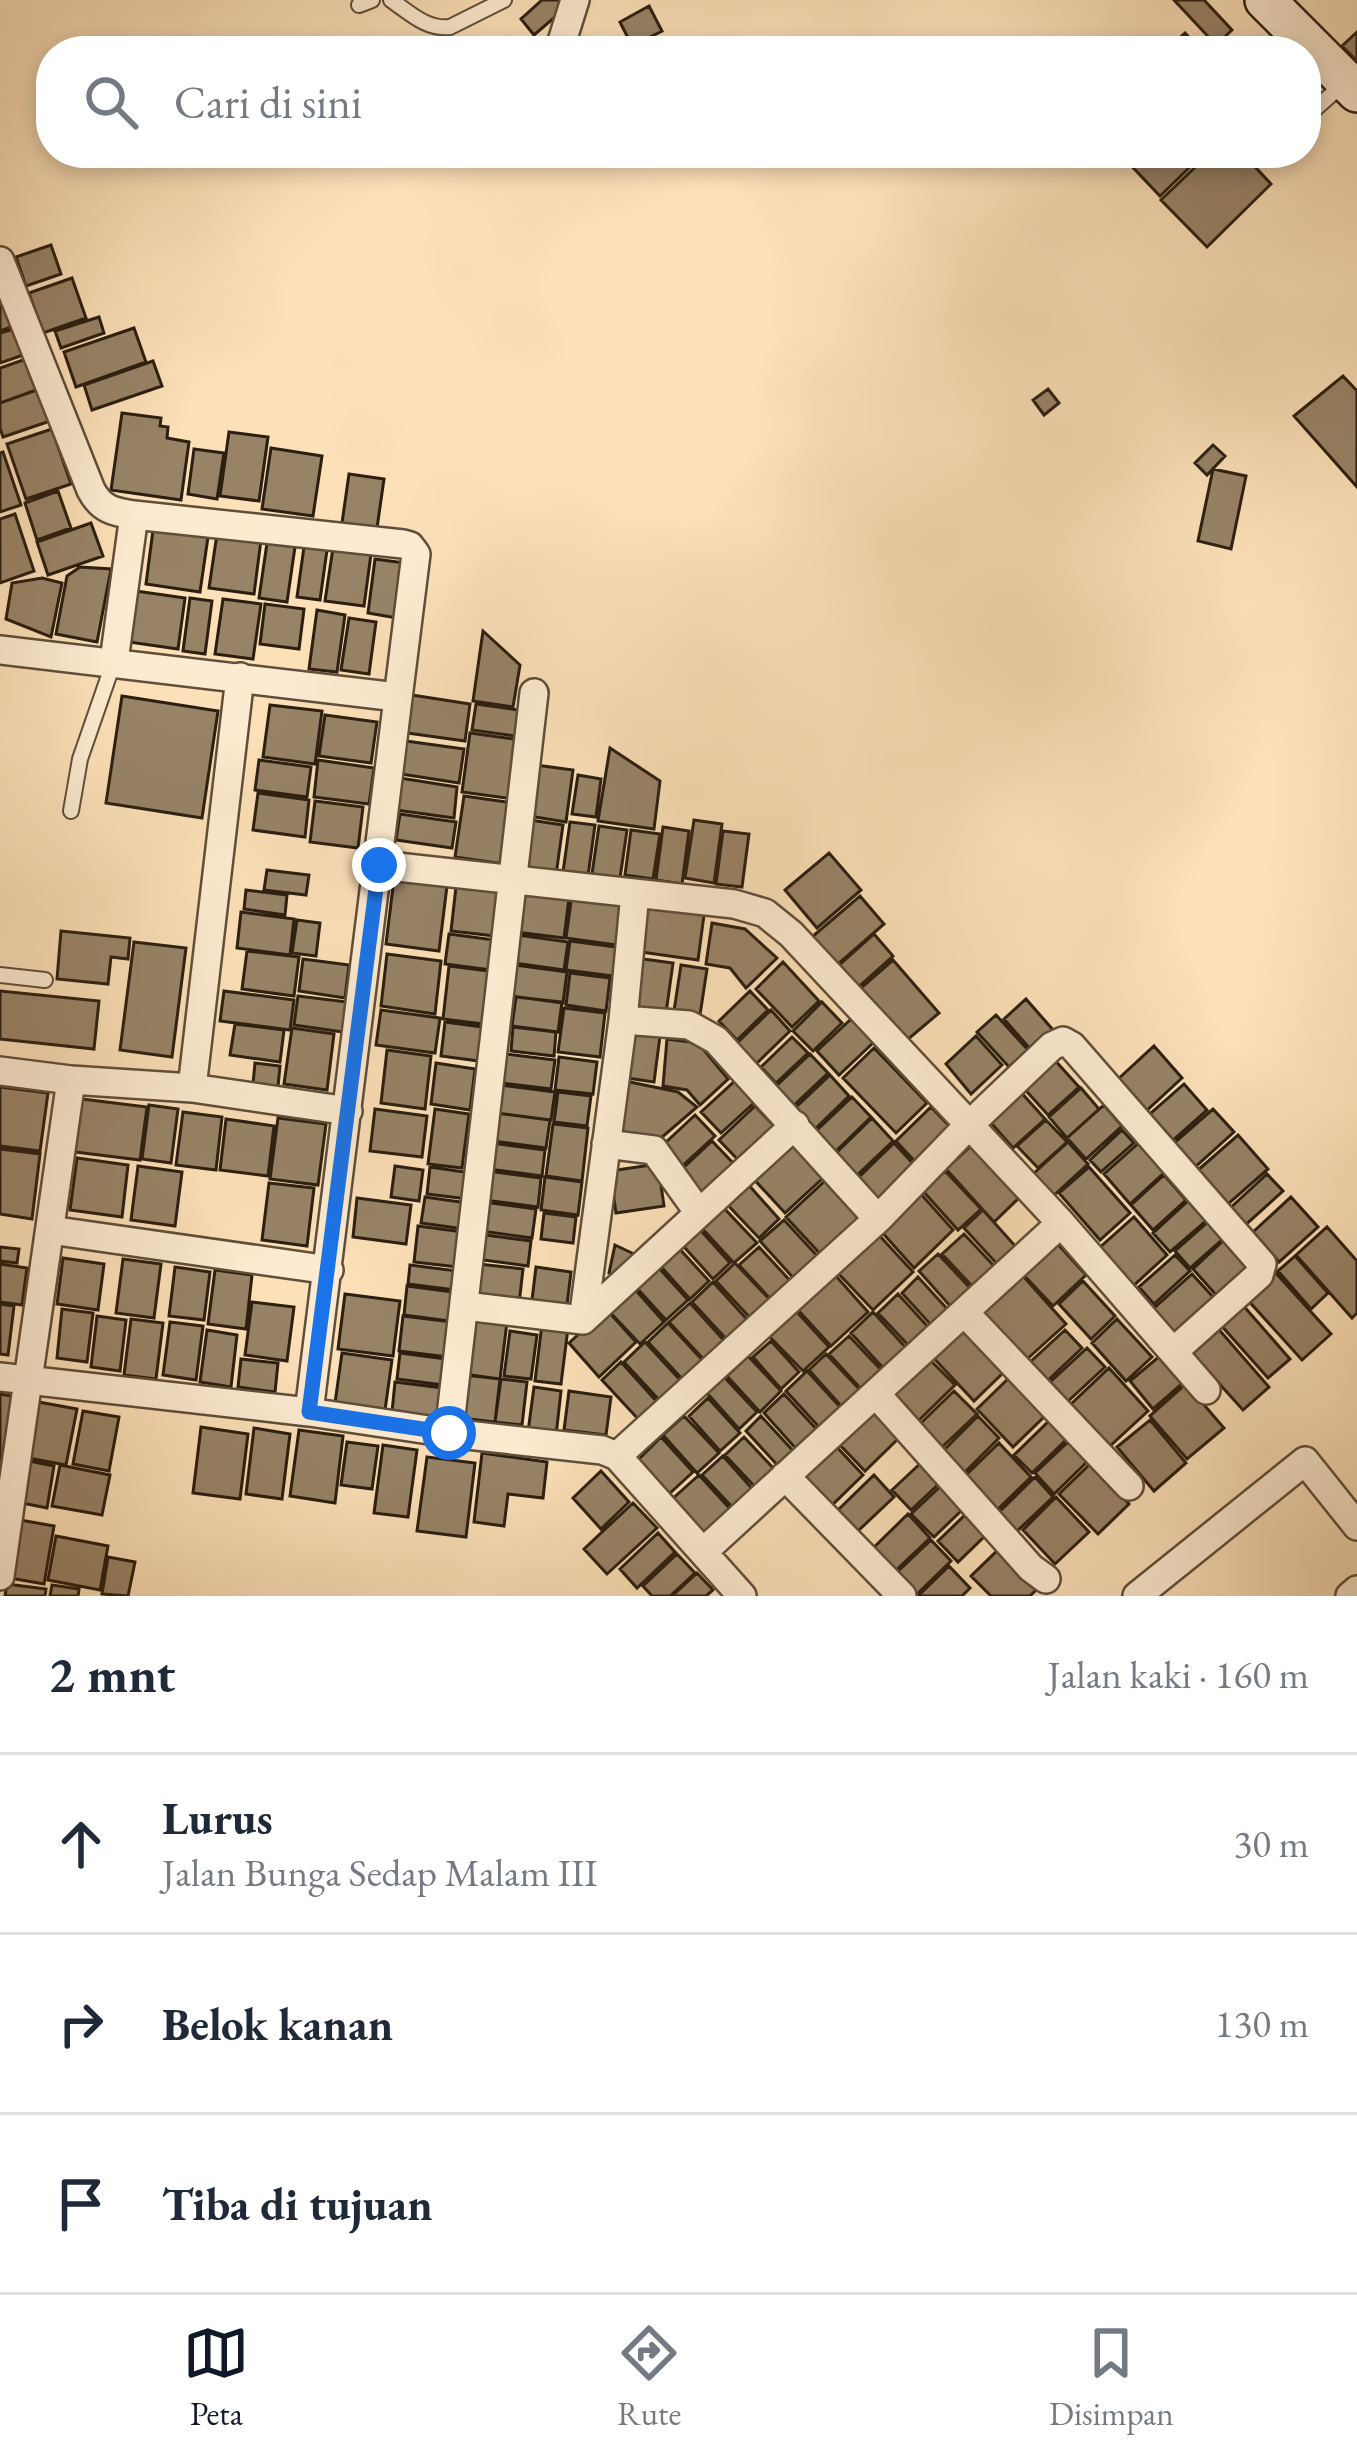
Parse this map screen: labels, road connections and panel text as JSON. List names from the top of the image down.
{
  "page": {
    "search": "Cari di sini",
    "heading": ["2 mnt", "Jalan kaki · 160 m"],
    "list": [
      ["Lurus", "Jalan Bunga Sedap Malam III", "30 m"],
      ["Belok kanan", "130 m"],
      "Tiba di tujuan"
    ],
    "nav": ["Peta", "Rute", "Disimpan"]
  }
}
